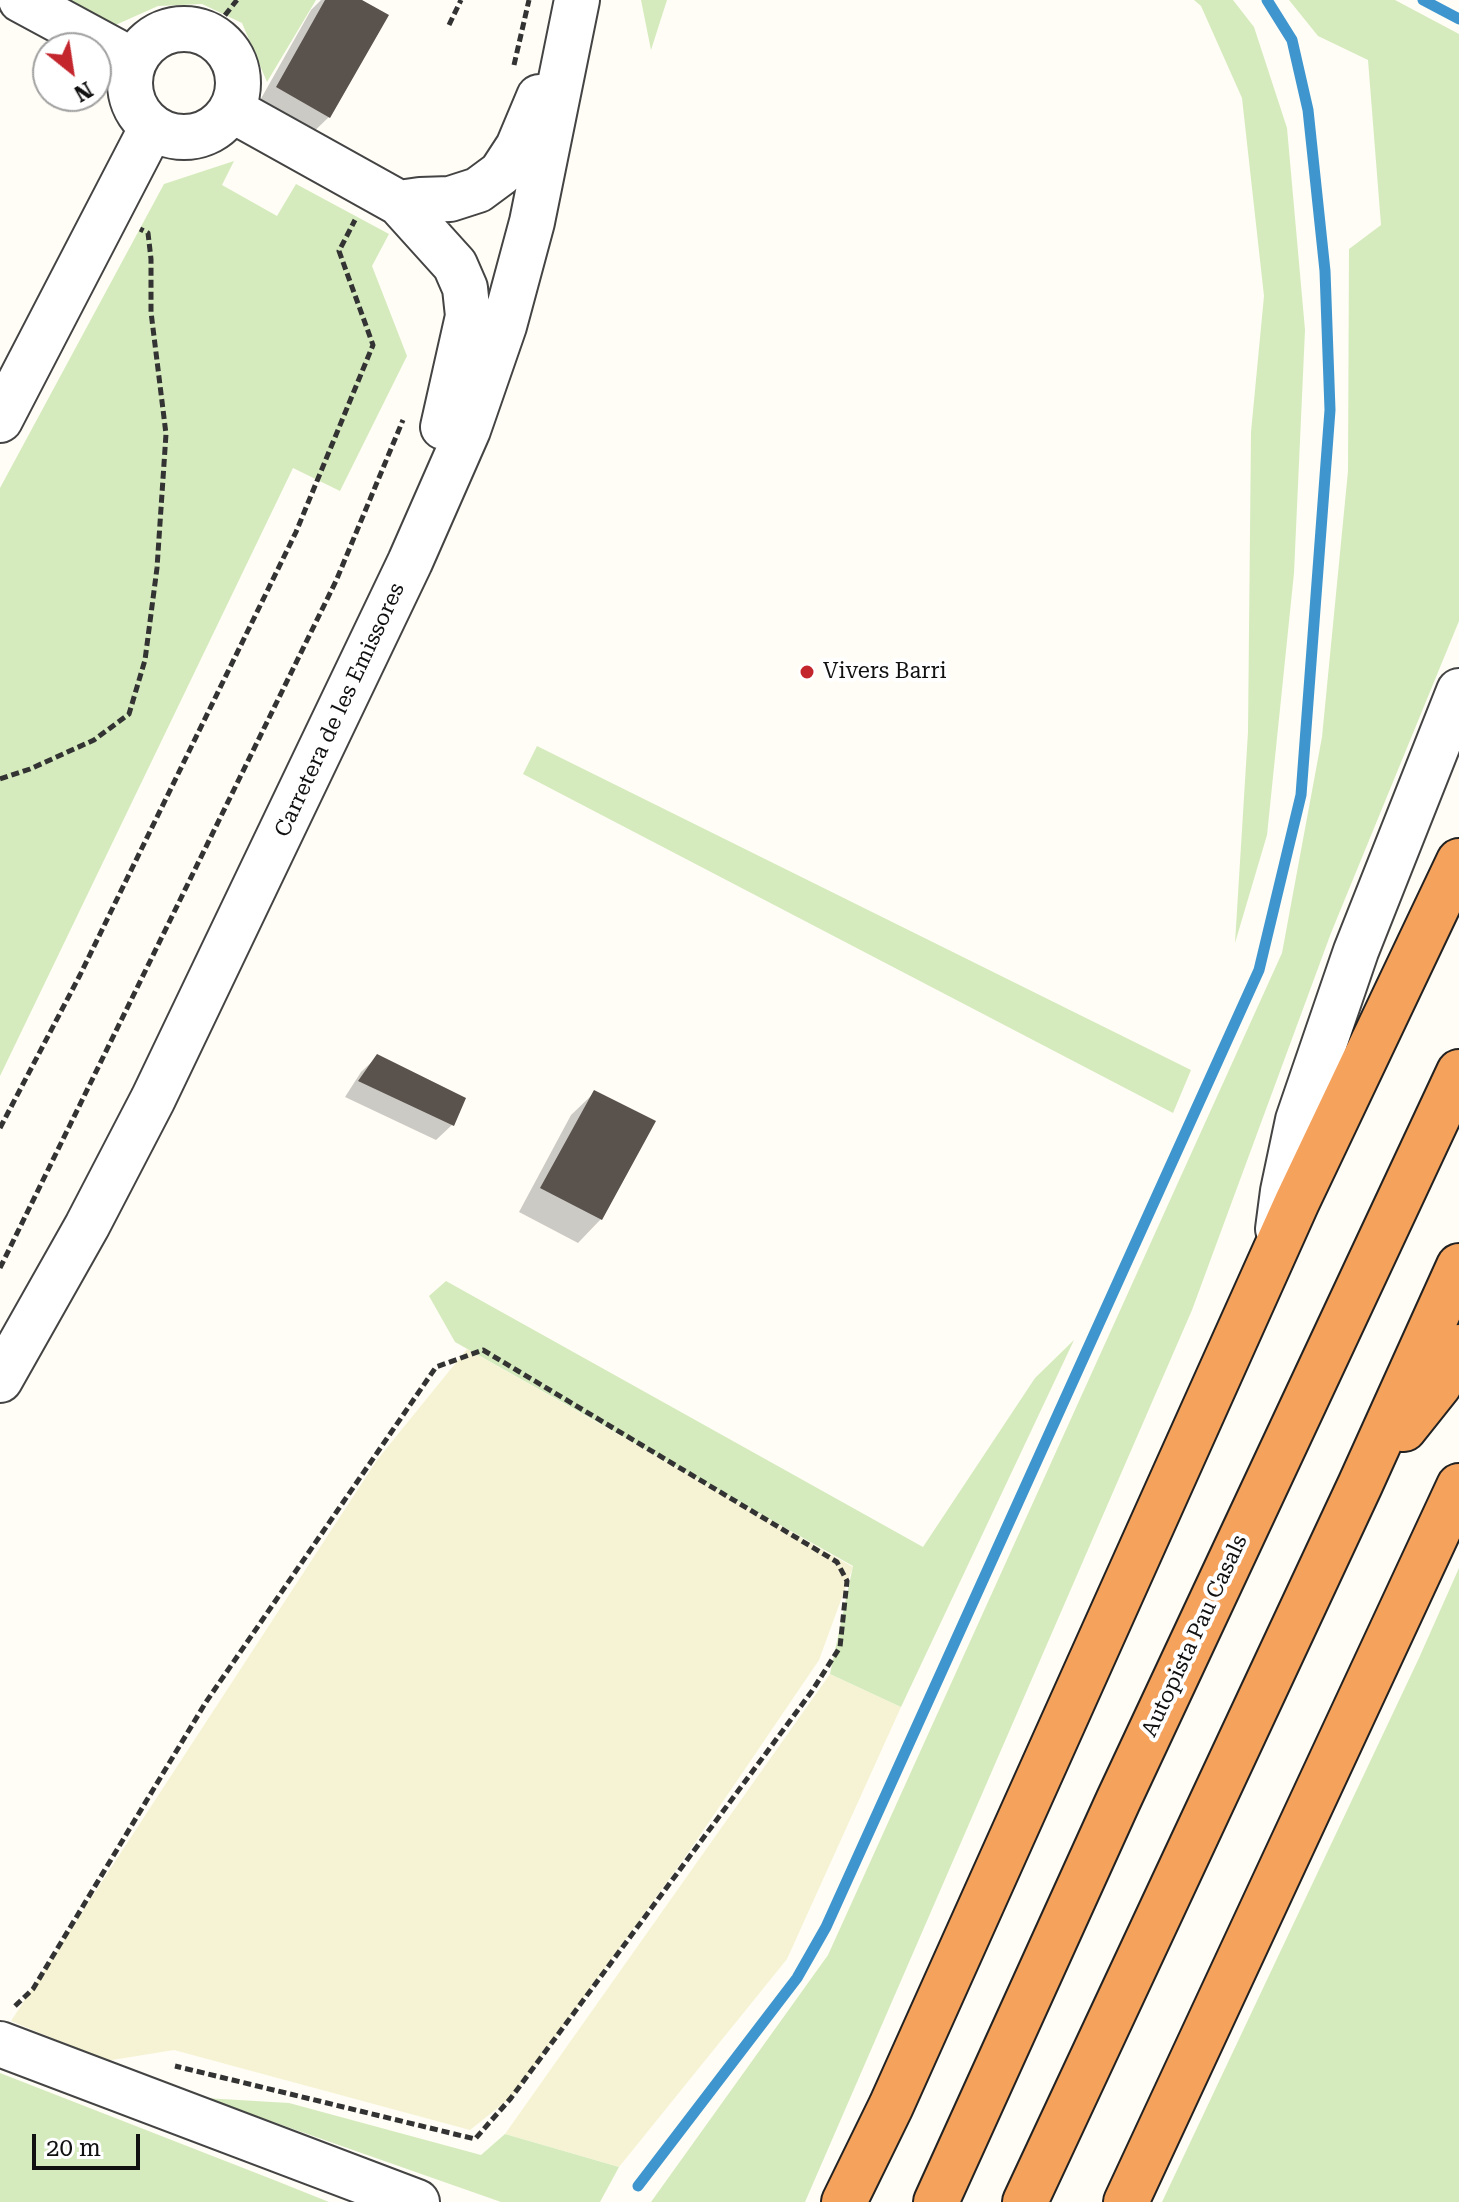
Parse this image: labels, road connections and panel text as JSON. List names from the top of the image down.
{
  "streets": {
    "highway": ["Autopista Pau Casals"],
    "street": ["Carretera de les Emissores"]
  },
  "places": ["Vivers Barri"],
  "scale_bar": "20 m",
  "north": "bottom right"
}
